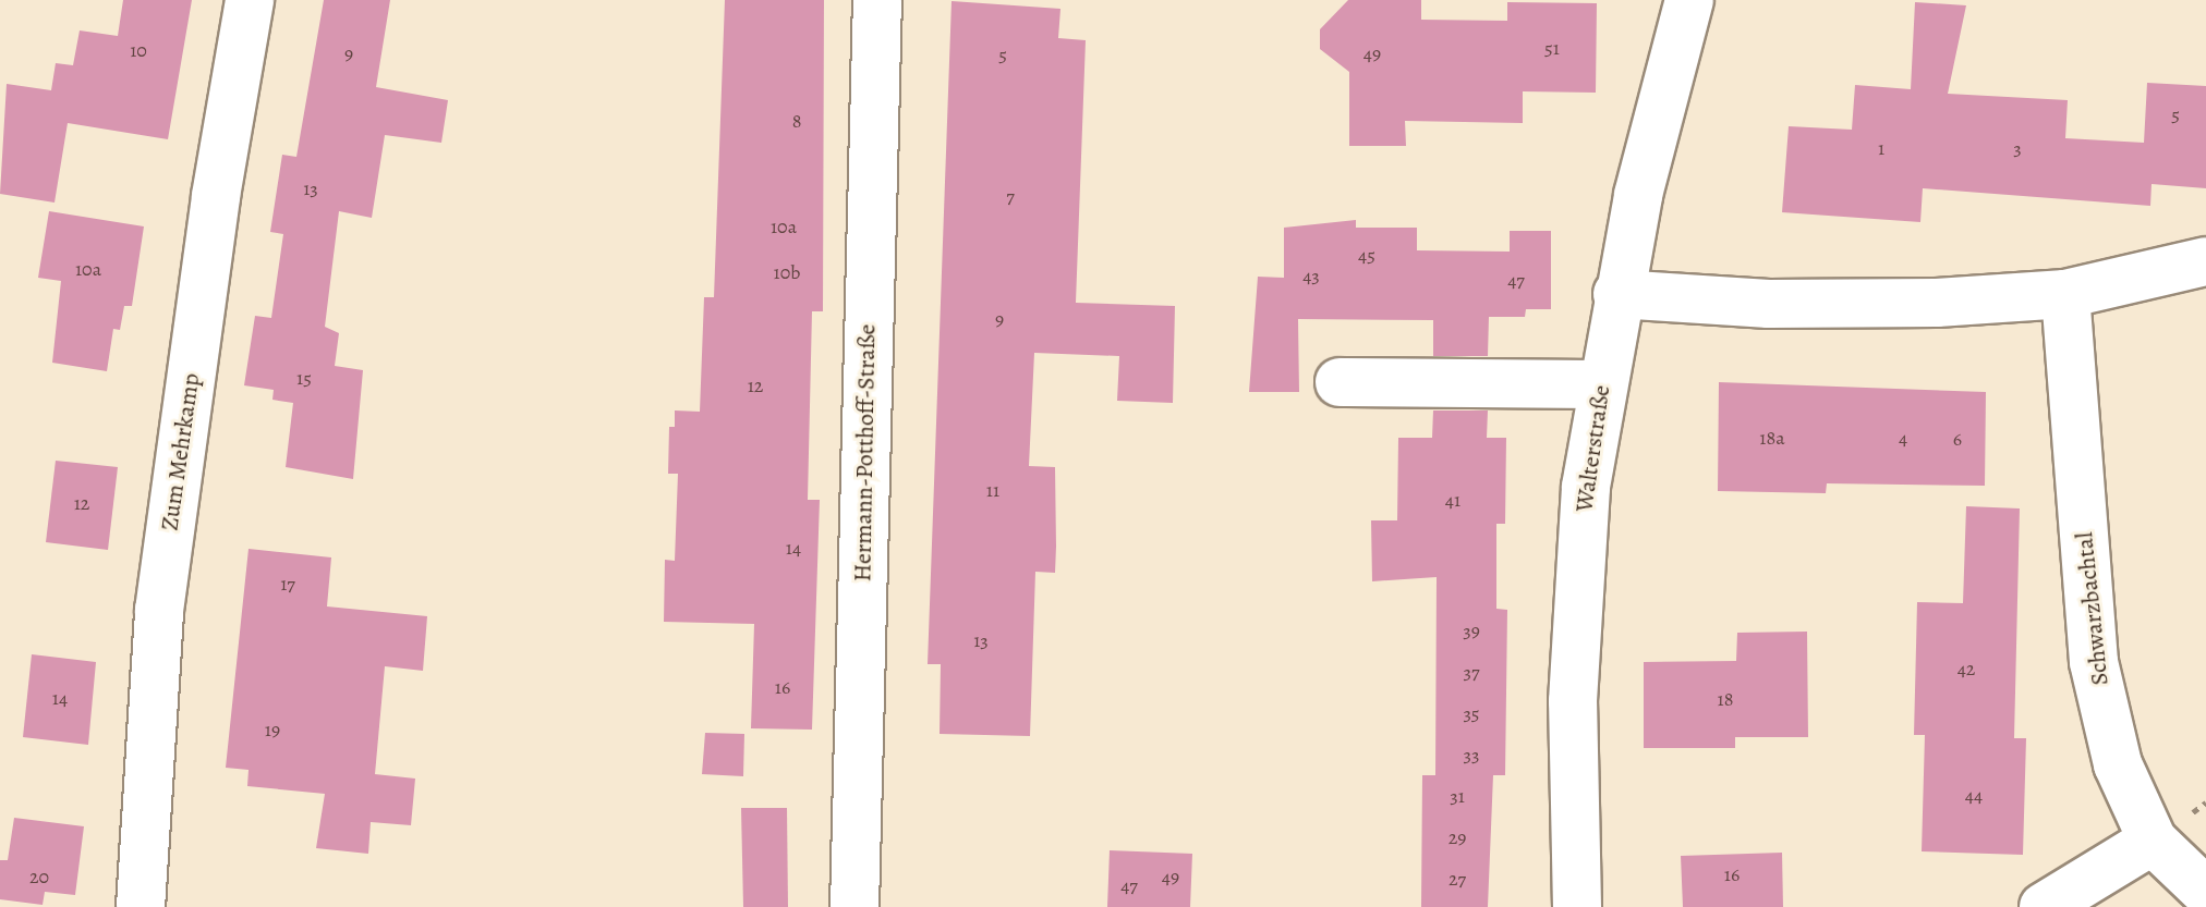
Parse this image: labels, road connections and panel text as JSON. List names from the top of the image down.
{
  "streets": {
    "street": [
      "Walterstraße",
      "Zum Mehrkamp",
      "Hermann-Potthoff-Straße",
      "Schwarzbachtal"
    ]
  },
  "house_numbers": [
    "51",
    "10",
    "9",
    "49",
    "5",
    "5",
    "8",
    "1",
    "3",
    "13",
    "7",
    "10a",
    "45",
    "10a",
    "10b",
    "43",
    "47",
    "9",
    "15",
    "12",
    "18a",
    "4",
    "6",
    "11",
    "41",
    "12",
    "14",
    "17",
    "39",
    "13",
    "42",
    "37",
    "16",
    "14",
    "18",
    "35",
    "19",
    "33",
    "44",
    "31",
    "29",
    "16",
    "20",
    "49",
    "27",
    "47"
  ]
}
